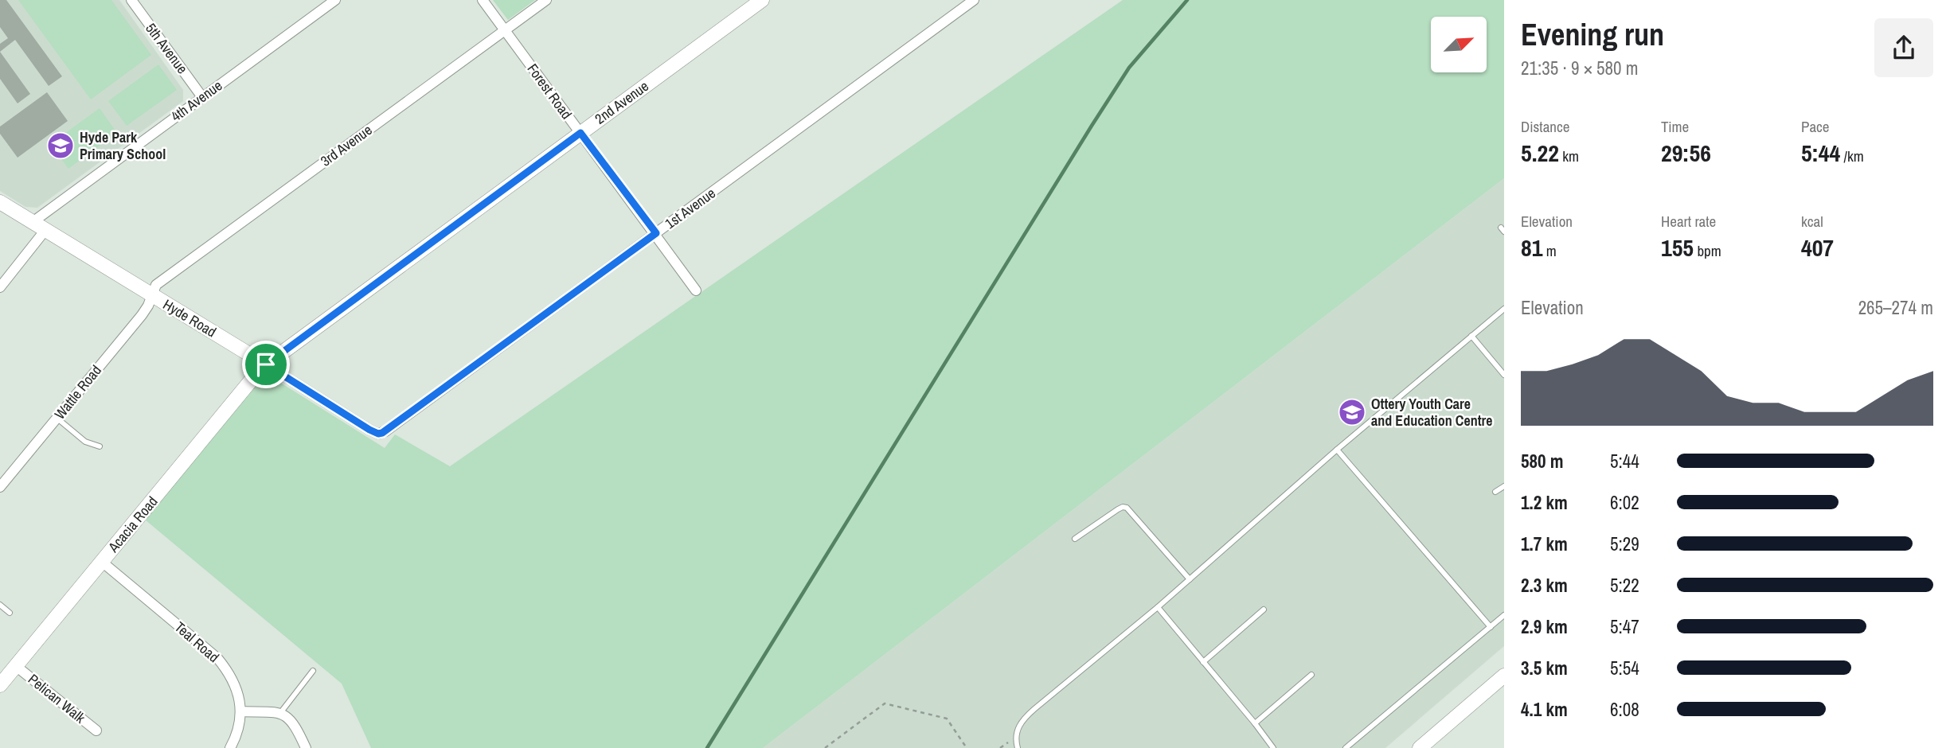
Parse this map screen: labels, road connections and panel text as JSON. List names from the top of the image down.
{
  "streets": {
    "street": [
      "5th Avenue",
      "Forest Road",
      "4th Avenue",
      "2nd Avenue",
      "3rd Avenue",
      "1st Avenue",
      "Hyde Road",
      "Wattle Road",
      "Acacia Road",
      "Teal Road",
      "Pelican Walk"
    ]
  },
  "crossings": [
    ["5th Avenue", "4th Avenue"],
    ["Forest Road", "2nd Avenue"],
    ["Forest Road", "3rd Avenue"],
    ["Forest Road", "1st Avenue"],
    ["4th Avenue", "Hyde Road"],
    ["2nd Avenue", "Hyde Road"],
    ["2nd Avenue", "Acacia Road"],
    ["3rd Avenue", "Hyde Road"],
    ["3rd Avenue", "Wattle Road"],
    ["1st Avenue", "Hyde Road"],
    ["Hyde Road", "Wattle Road"],
    ["Hyde Road", "Acacia Road"],
    ["Acacia Road", "Teal Road"],
    ["Acacia Road", "Pelican Walk"]
  ],
  "places": {
    "school or university": ["Hyde Park Primary School", "Ottery Youth Care and Education Centre"]
  },
  "north": "top right",
  "page": {
    "heading": ["Evening run", "21:35 · 9 × 580 m"],
    "stats": [
      ["Distance", "5.22 km"],
      ["Time", "29:56"],
      ["Pace", "5:44 /km"],
      ["Elevation", "81 m"],
      ["Heart rate", "155 bpm"],
      ["kcal", "407"]
    ],
    "chart": ["Elevation", "265–274 m"],
    "list": [
      {
        "name": "580 m",
        "note": "5:44"
      },
      {
        "name": "1.2 km",
        "note": "6:02"
      },
      {
        "name": "1.7 km",
        "note": "5:29"
      },
      {
        "name": "2.3 km",
        "note": "5:22"
      },
      {
        "name": "2.9 km",
        "note": "5:47"
      },
      {
        "name": "3.5 km",
        "note": "5:54"
      },
      {
        "name": "4.1 km",
        "note": "6:08"
      }
    ]
  }
}
